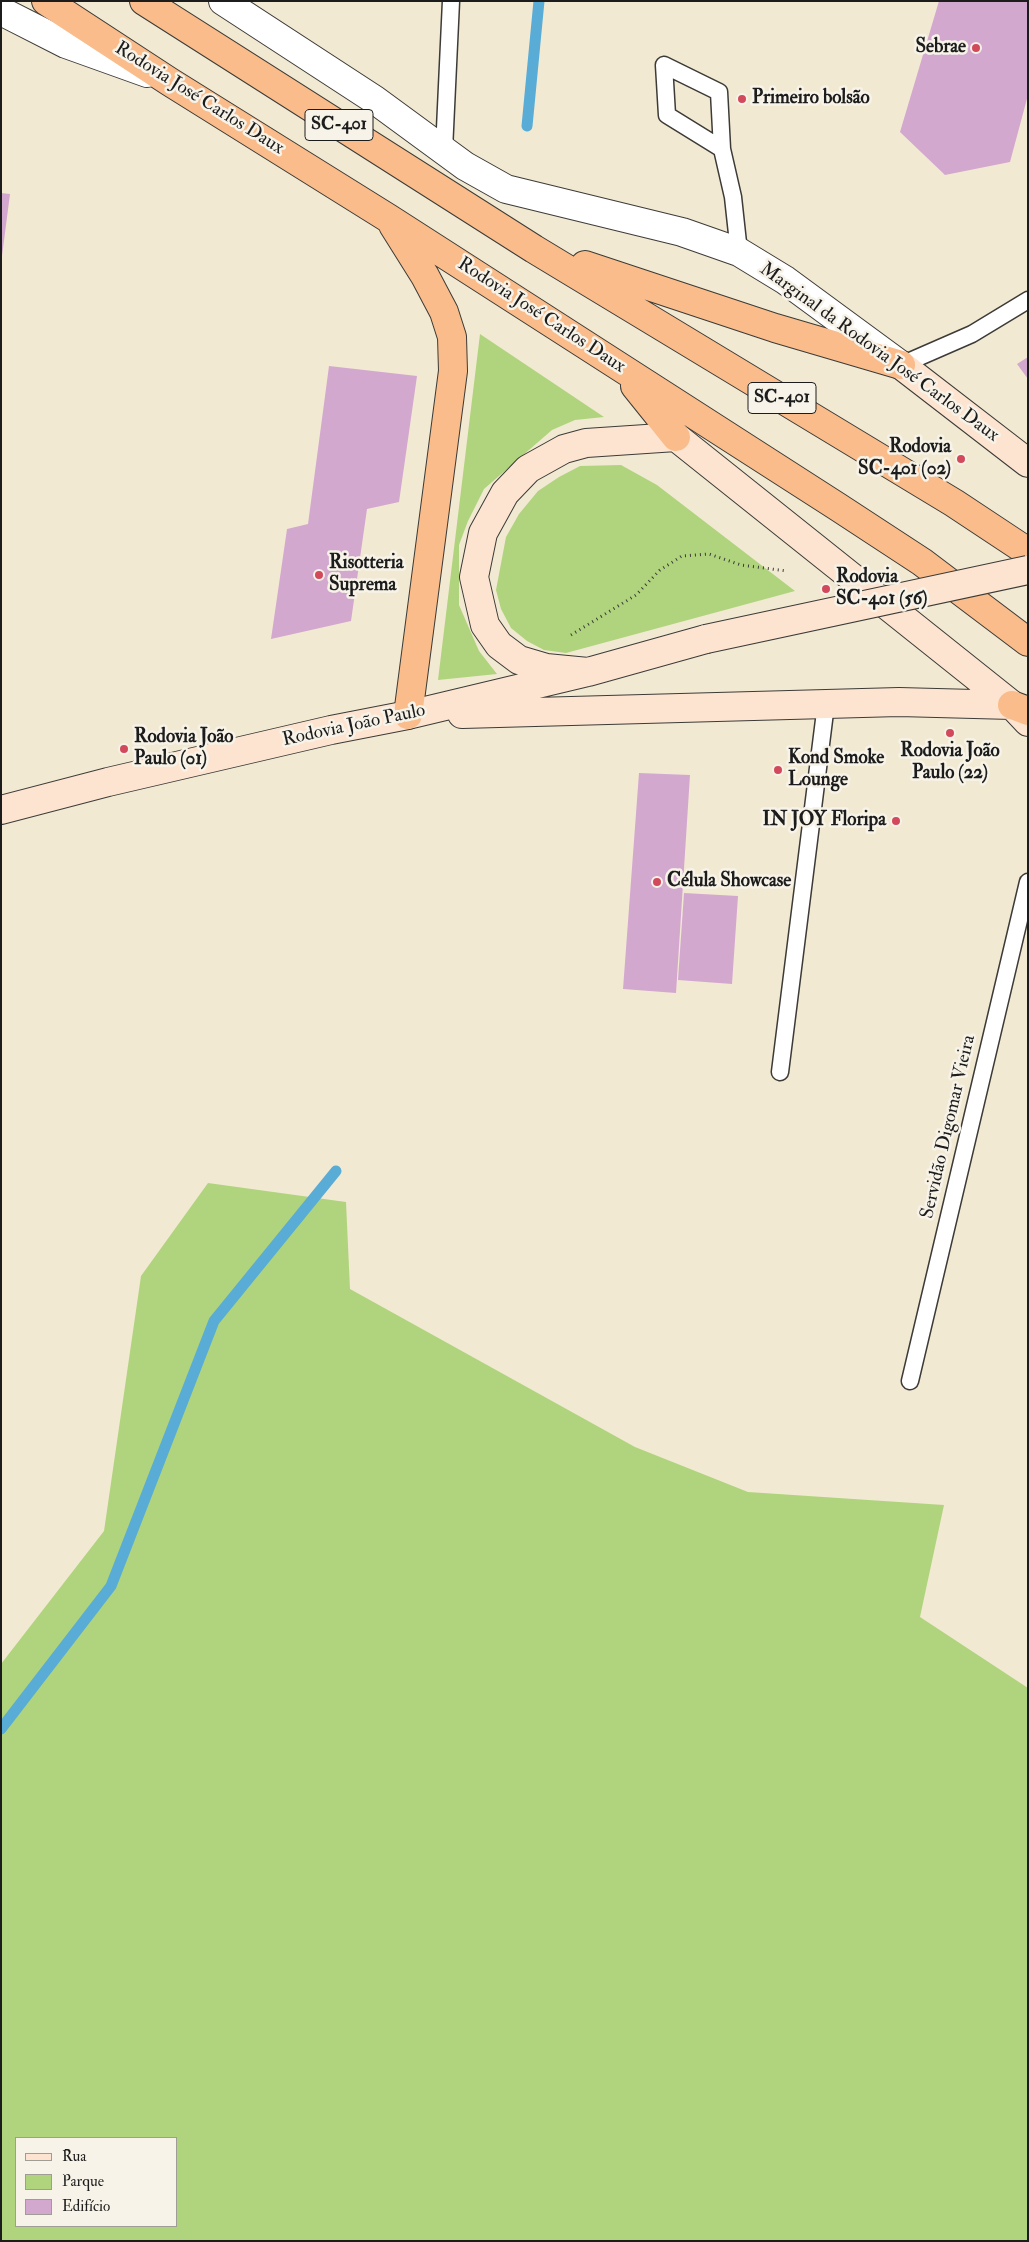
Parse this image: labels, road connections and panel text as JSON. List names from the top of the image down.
{
  "streets": {
    "highway": ["Rodovia José Carlos Daux", "SC-401"],
    "main road": ["Marginal da Rodovia José Carlos Daux", "Rodovia João Paulo"],
    "lane": ["Servidão Digomar Vieira"]
  },
  "places": [
    "Sebrae",
    "Primeiro bolsão",
    "Rodovia SC-401 (02)",
    "Risotteria Suprema",
    "Rodovia SC-401 (56)",
    "Rodovia João Paulo (22)",
    "Rodovia João Paulo (01)",
    "Kond Smoke Lounge",
    "IN JOY Floripa",
    "Célula Showcase"
  ],
  "legend": ["Rua", "Parque", "Edifício"]
}
